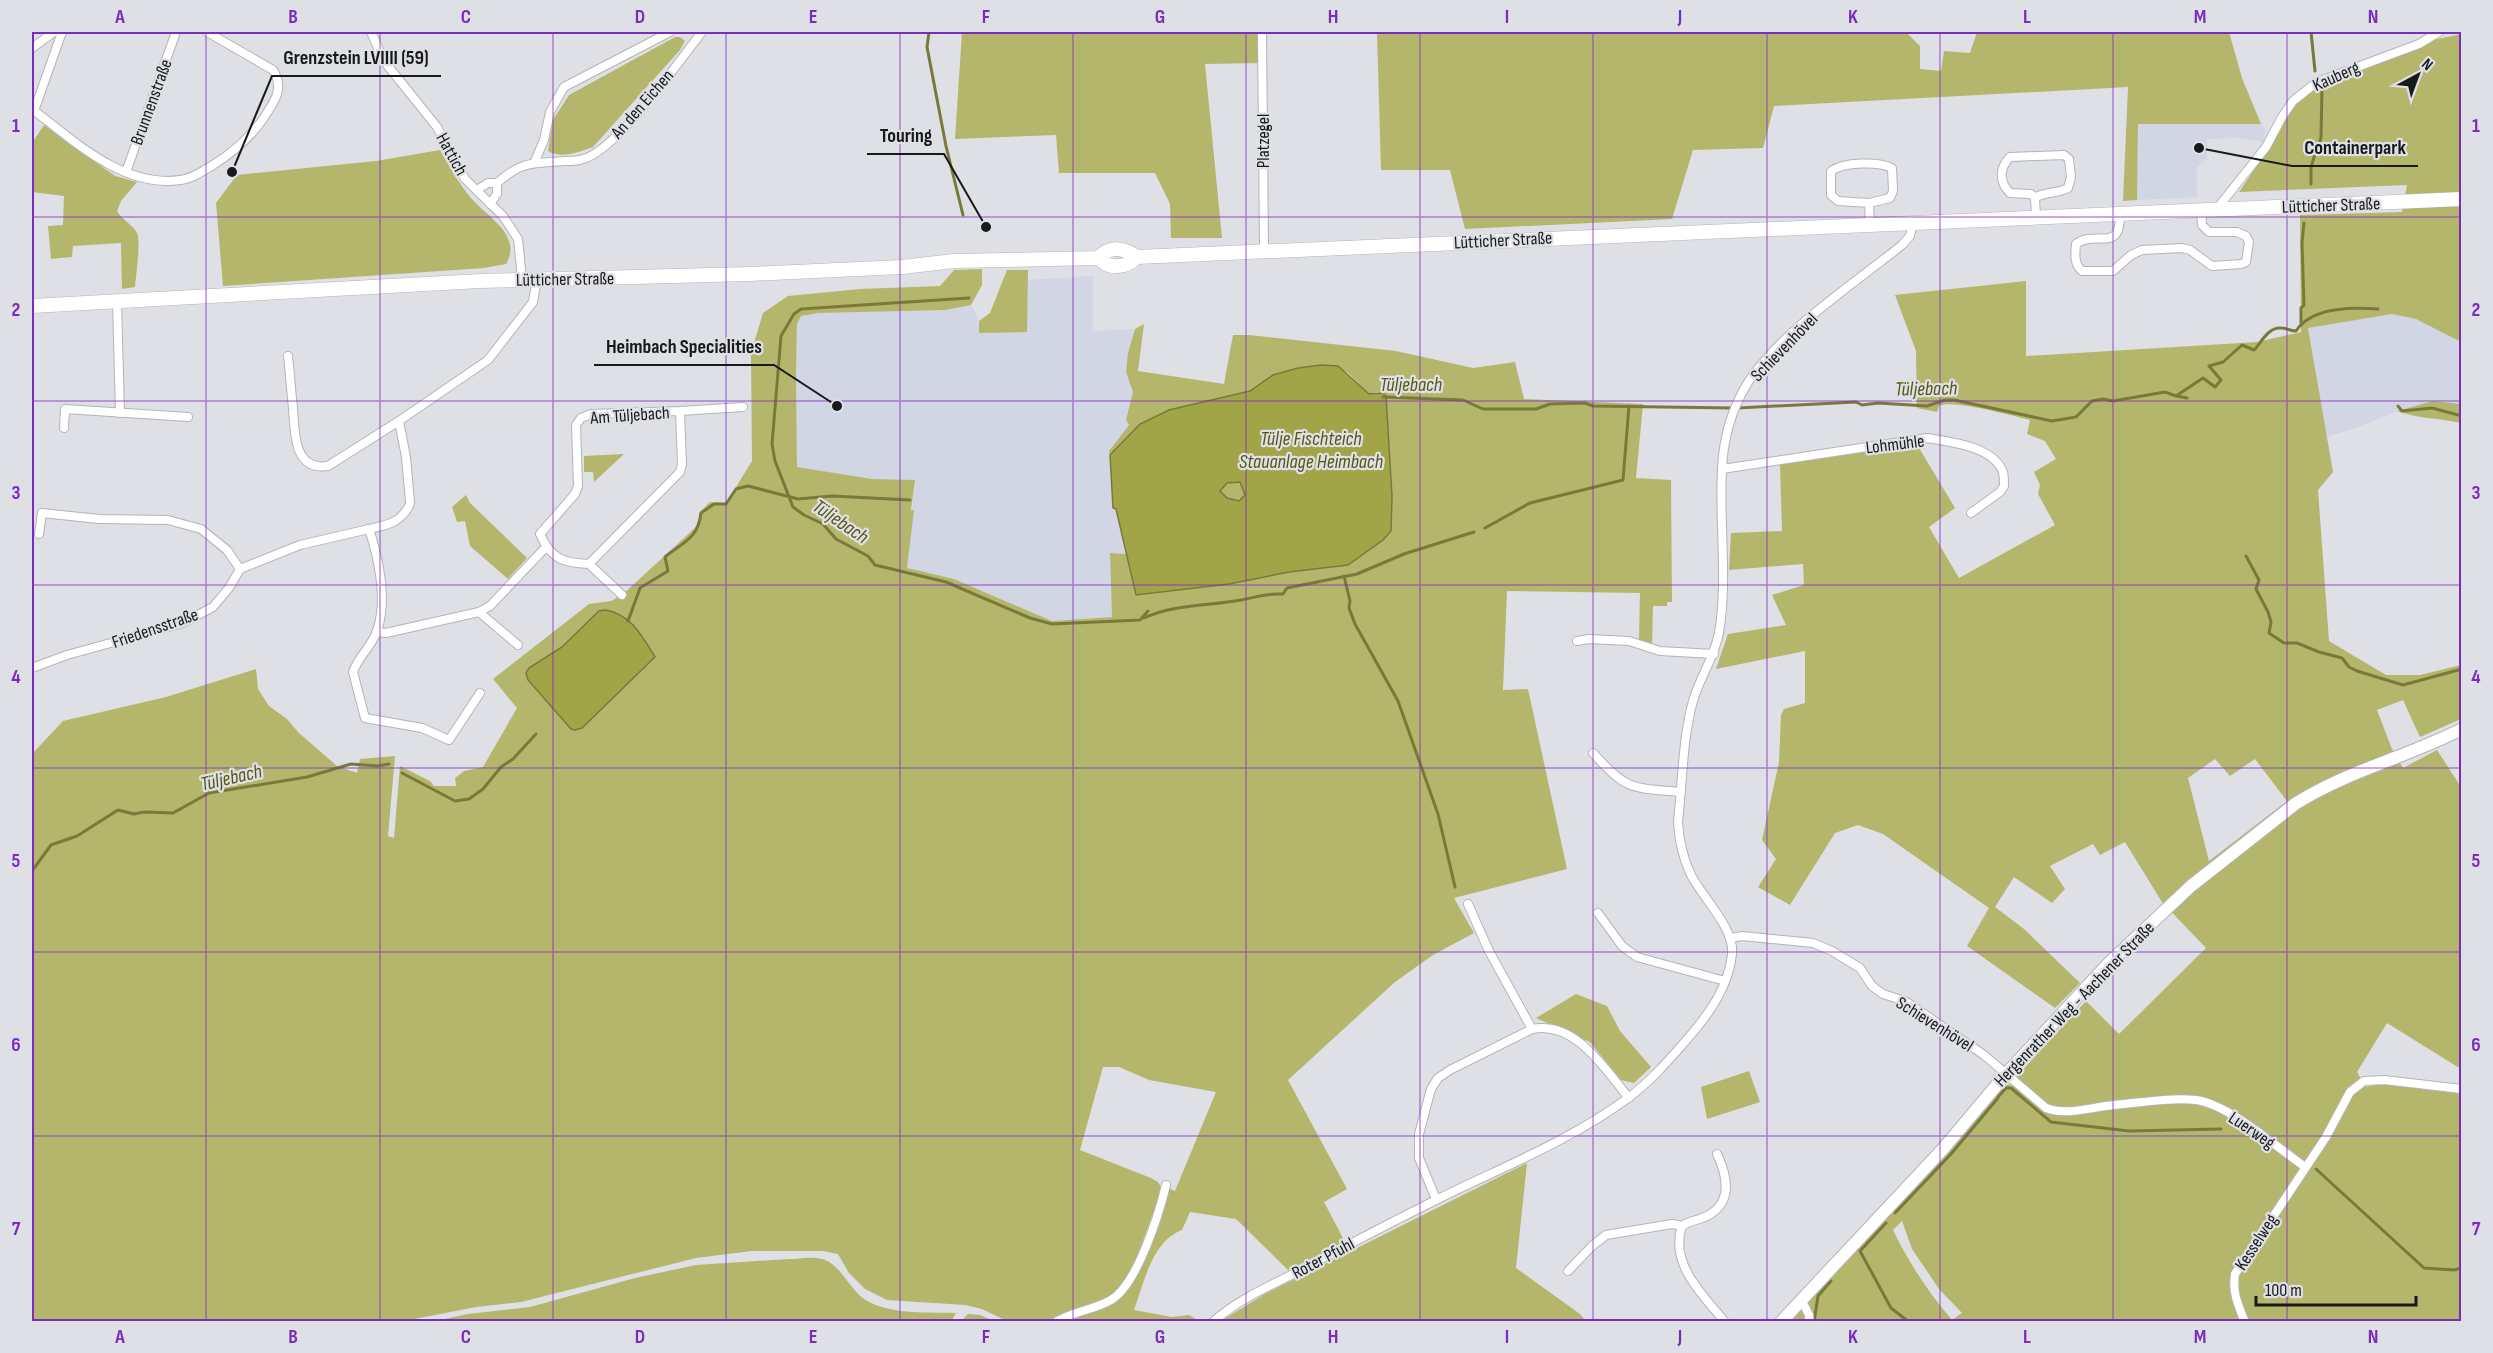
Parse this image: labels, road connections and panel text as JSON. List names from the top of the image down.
{
  "streets": {
    "main road": ["Lütticher Straße"],
    "street": [
      "Kauberg",
      "Brunnenstraße",
      "An den Eichen",
      "Platzegel",
      "Hattich",
      "Schievenhövel",
      "Am Tüljebach",
      "Lohmühle",
      "Friedensstraße",
      "Hergenrather Weg - Aachener Straße",
      "Luerweg",
      "Kesselweg",
      "Roter Pfuhl"
    ]
  },
  "crossings": [
    ["Kauberg", "Lütticher Straße"],
    ["An den Eichen", "Hattich"],
    ["Platzegel", "Lütticher Straße"],
    ["Hattich", "Lütticher Straße"],
    ["Lütticher Straße", "Schievenhövel"],
    ["Schievenhövel", "Lohmühle"],
    ["Schievenhövel", "Hergenrather Weg - Aachener Straße"],
    ["Schievenhövel", "Luerweg"],
    ["Hergenrather Weg - Aachener Straße", "Luerweg"],
    ["Luerweg", "Kesselweg"]
  ],
  "water": ["Tüljebach", "Tülje Fischteich Stauanlage Heimbach"],
  "places": [
    "Containerpark",
    "Grenzstein LVIIII (59)",
    "Touring",
    "Heimbach Specialities"
  ],
  "scale_bar": "100 m",
  "north": "top right",
  "grid": {
    "columns": [
      "A",
      "B",
      "C",
      "D",
      "E",
      "F",
      "G",
      "H",
      "I",
      "J",
      "K",
      "L",
      "M",
      "N"
    ],
    "rows": [
      "1",
      "2",
      "3",
      "4",
      "5",
      "6",
      "7"
    ]
  }
}
